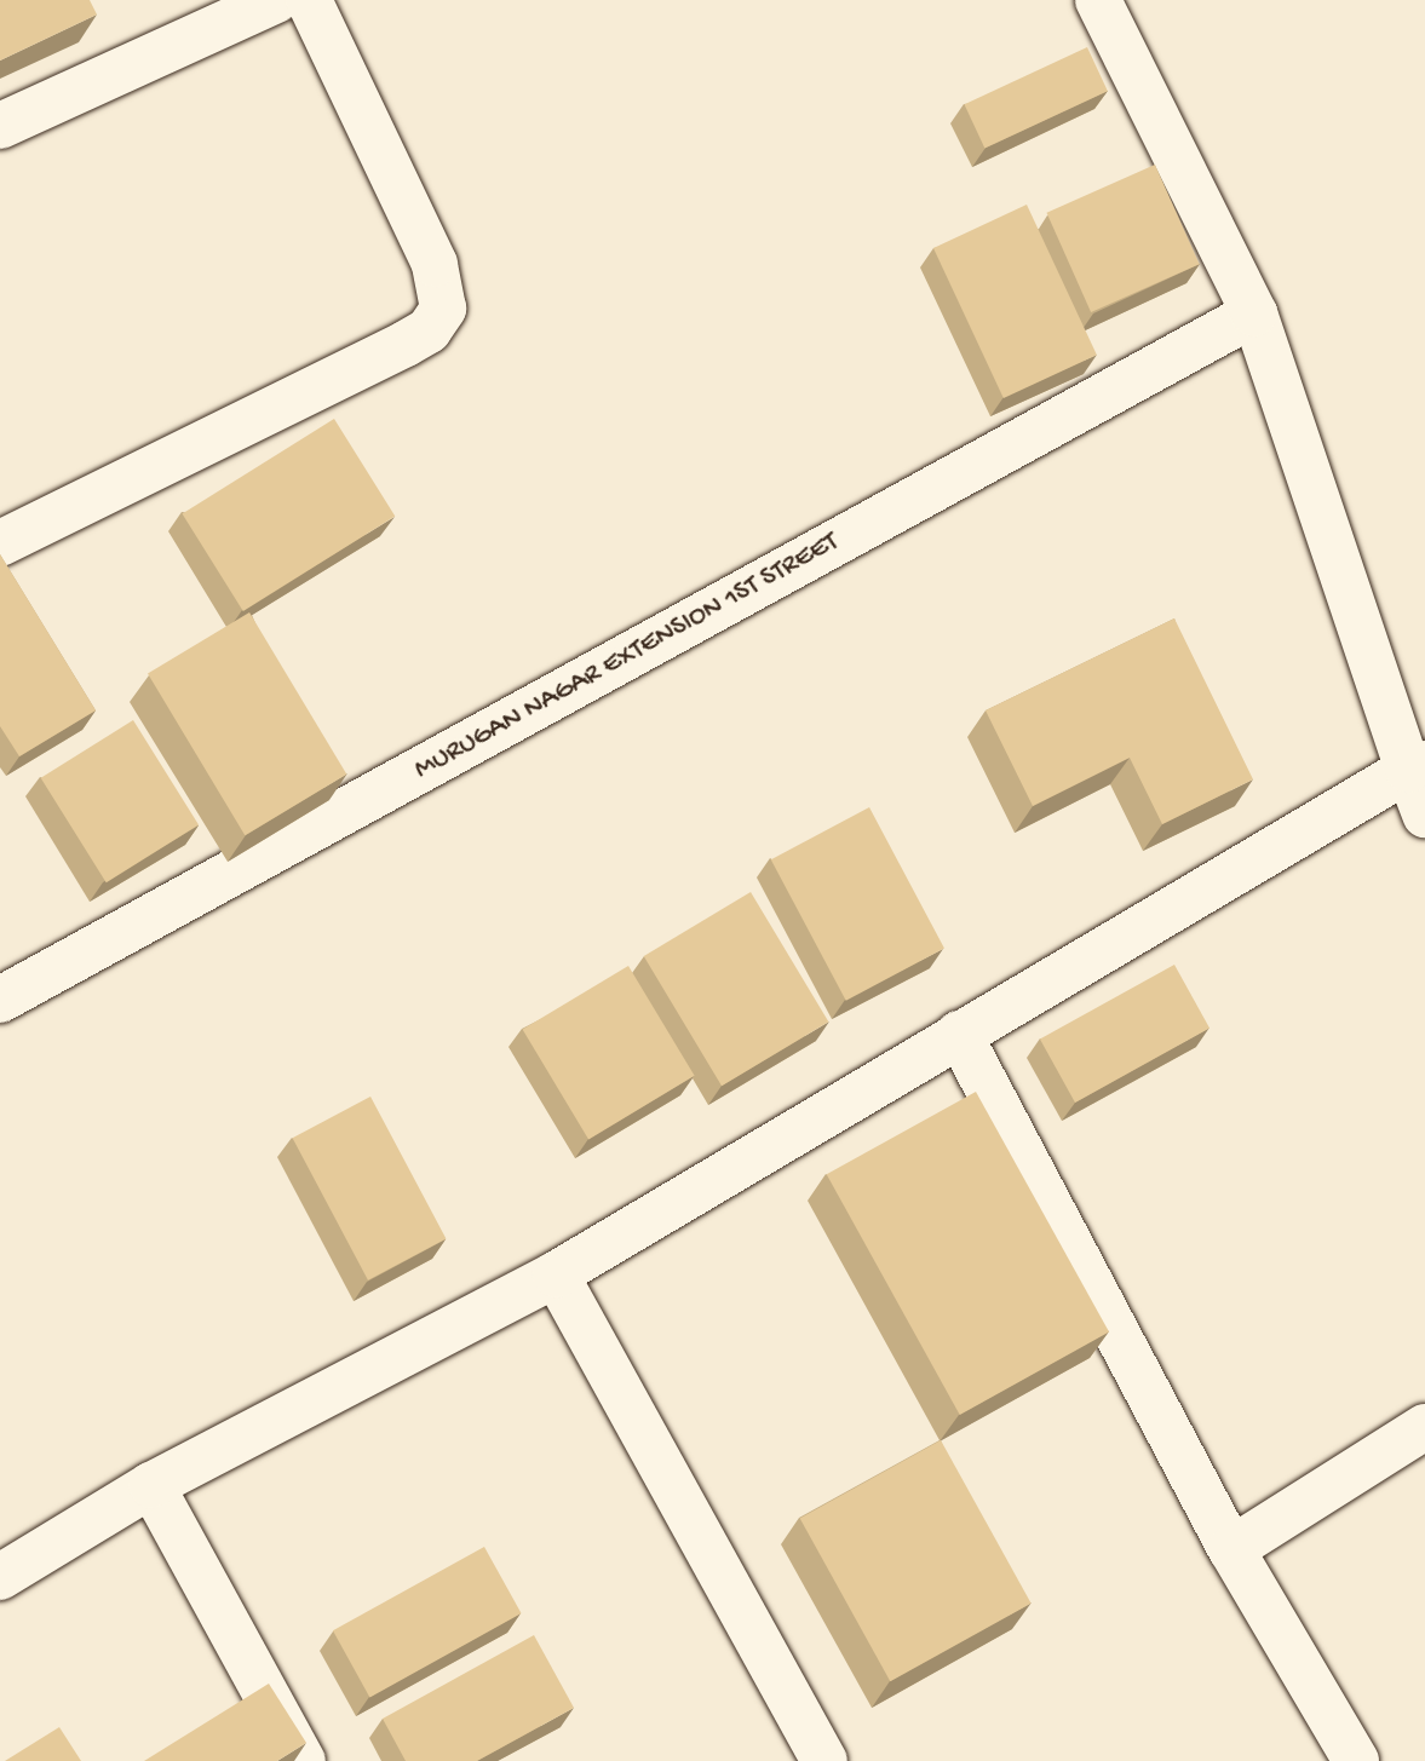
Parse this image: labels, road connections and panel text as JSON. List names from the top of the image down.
{
  "streets": {
    "street": ["MURUGAN NAGAR EXTENSION 1ST STREET"]
  }
}
